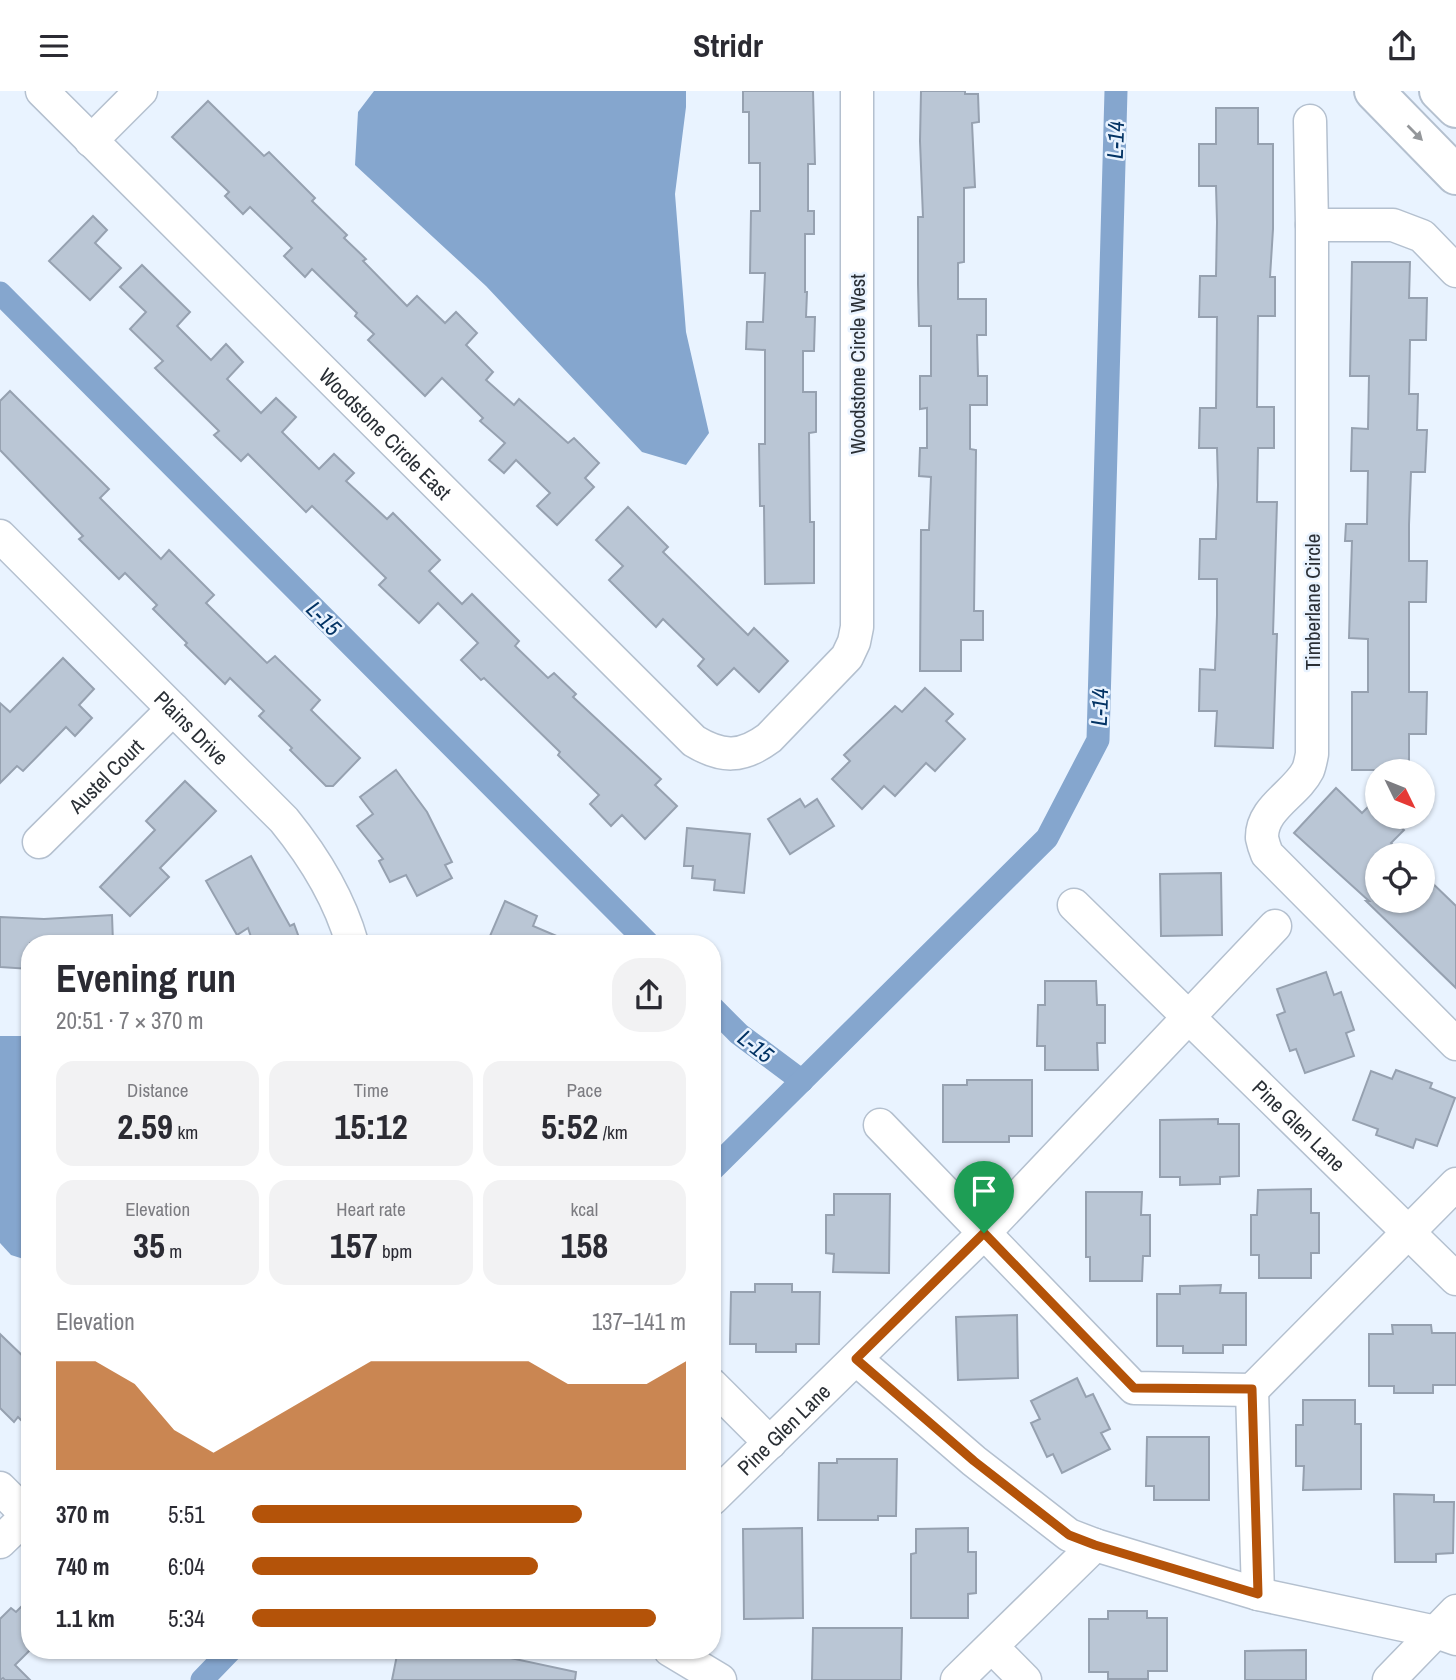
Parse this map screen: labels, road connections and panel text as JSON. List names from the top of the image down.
{
  "streets": {
    "street": [
      "Woodstone Circle West",
      "Woodstone Circle East",
      "Timberlane Circle",
      "Plains Drive",
      "Austel Court",
      "Pine Glen Lane"
    ]
  },
  "crossings": [
    ["Woodstone Circle West", "Woodstone Circle East"],
    ["Plains Drive", "Austel Court"]
  ],
  "water": ["L-14", "L-15"],
  "north": "bottom right",
  "page": {
    "header": "Stridr",
    "heading": ["Evening run", "20:51 · 7 × 370 m"],
    "stats": [
      ["Distance", "2.59 km"],
      ["Time", "15:12"],
      ["Pace", "5:52 /km"],
      ["Elevation", "35 m"],
      ["Heart rate", "157 bpm"],
      ["kcal", "158"]
    ],
    "chart": ["Elevation", "137–141 m"],
    "list": [
      {
        "name": "370 m",
        "note": "5:51"
      },
      {
        "name": "740 m",
        "note": "6:04"
      },
      {
        "name": "1.1 km",
        "note": "5:34"
      }
    ]
  }
}
